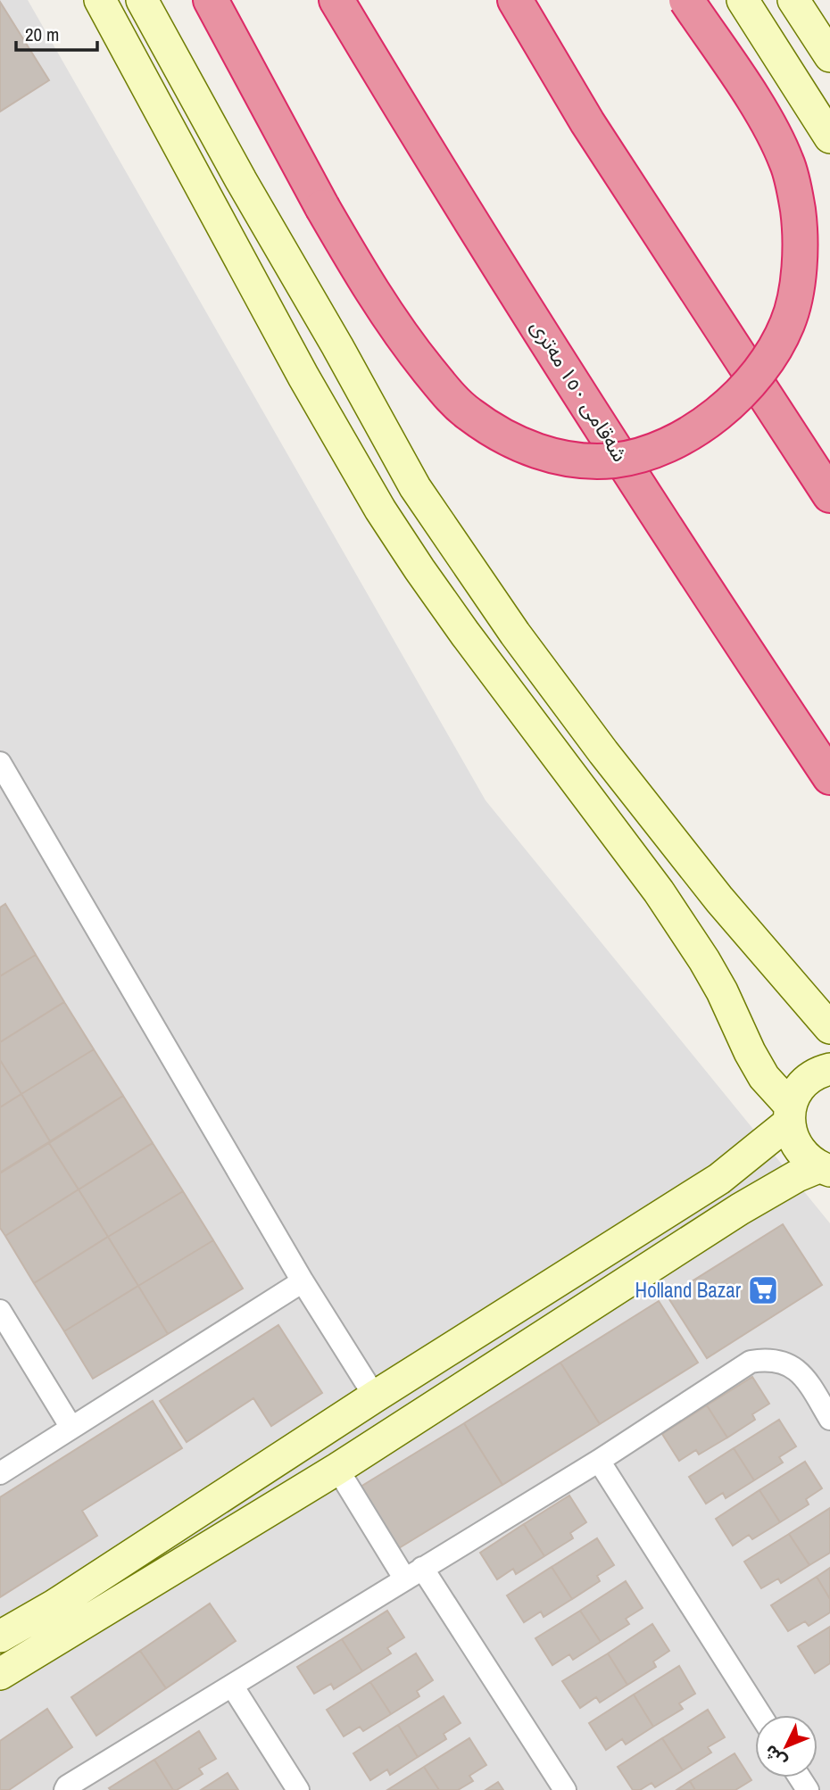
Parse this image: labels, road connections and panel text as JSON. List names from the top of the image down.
{
  "streets": {
    "highway": ["شەقامی ١٥٠ مەتری"]
  },
  "places": {
    "supermarket": ["Holland Bazar"]
  },
  "scale_bar": "20 m",
  "north": "bottom left"
}
